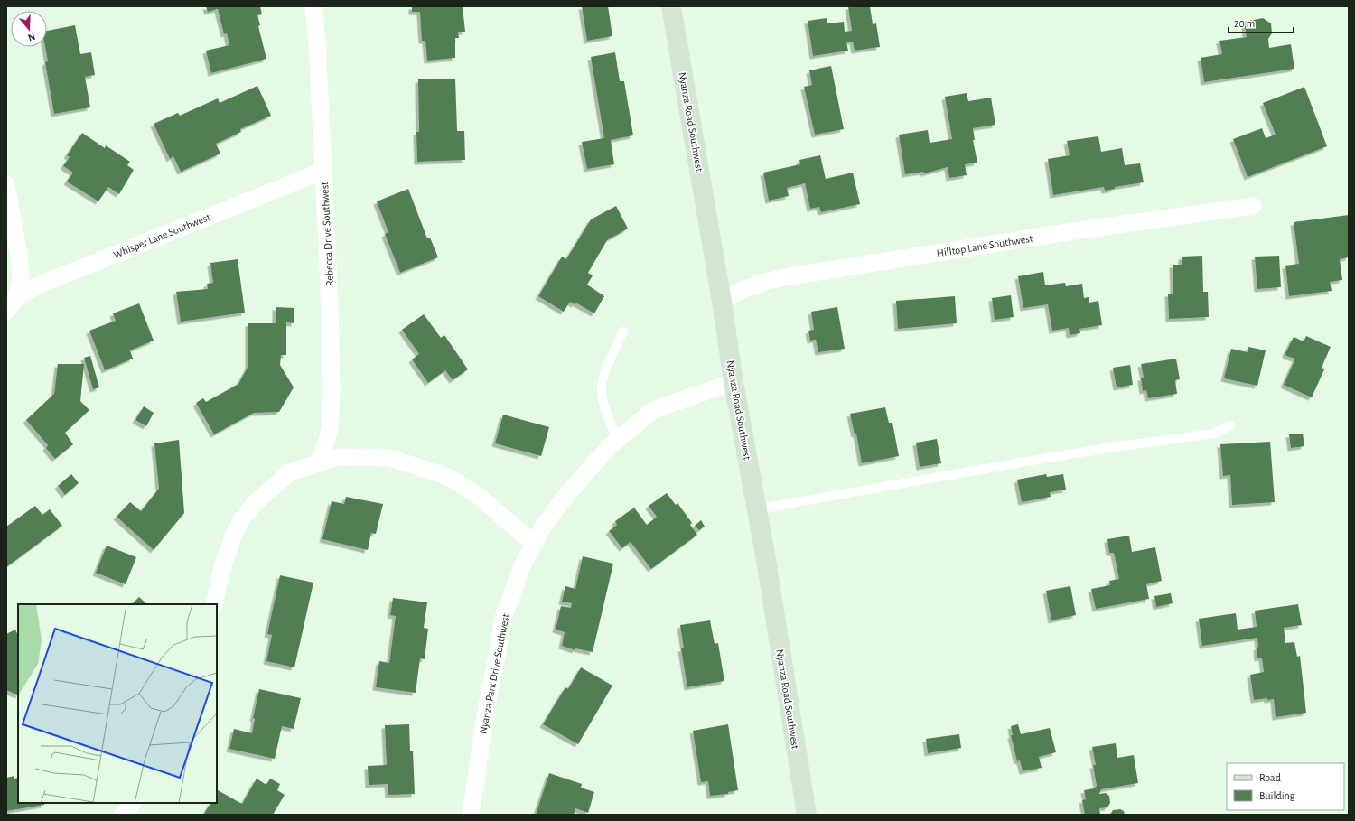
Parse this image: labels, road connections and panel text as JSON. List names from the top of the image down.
{
  "streets": {
    "street": [
      "Nyanza Road Southwest",
      "Rebecca Drive Southwest",
      "Whisper Lane Southwest",
      "Hilltop Lane Southwest",
      "Nyanza Park Drive Southwest"
    ]
  },
  "crossings": [
    ["Nyanza Road Southwest", "Hilltop Lane Southwest"],
    ["Nyanza Road Southwest", "Nyanza Park Drive Southwest"],
    ["Rebecca Drive Southwest", "Whisper Lane Southwest"]
  ],
  "legend": ["Road", "Building"],
  "scale_bar": "20 m",
  "north": "bottom"
}
